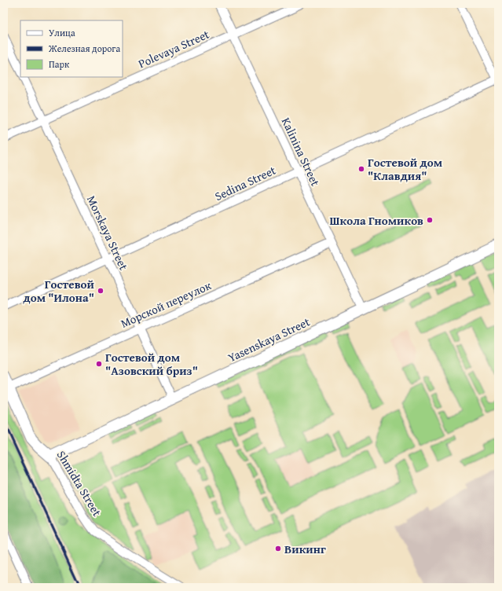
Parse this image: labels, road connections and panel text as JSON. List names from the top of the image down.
{
  "streets": {
    "street": [
      "Polevaya Street",
      "Kalinina Street",
      "Sedina Street",
      "Morskaya Street",
      "Морской переулок",
      "Yasenskaya Street",
      "Shmidta Street"
    ]
  },
  "crossings": [
    ["Polevaya Street", "Kalinina Street"],
    ["Polevaya Street", "Morskaya Street"],
    ["Kalinina Street", "Sedina Street"],
    ["Kalinina Street", "Морской переулок"],
    ["Kalinina Street", "Yasenskaya Street"],
    ["Sedina Street", "Morskaya Street"],
    ["Morskaya Street", "Морской переулок"],
    ["Morskaya Street", "Yasenskaya Street"],
    ["Морской переулок", "Shmidta Street"],
    ["Yasenskaya Street", "Shmidta Street"]
  ],
  "places": [
    "Гостевой дом \"Клавдия\"",
    "Школа Гномиков",
    "Гостевой дом \"Илона\"",
    "Гостевой дом \"Азовский бриз\"",
    "Викинг"
  ],
  "legend": ["Улица", "Железная дорога", "Парк"]
}
